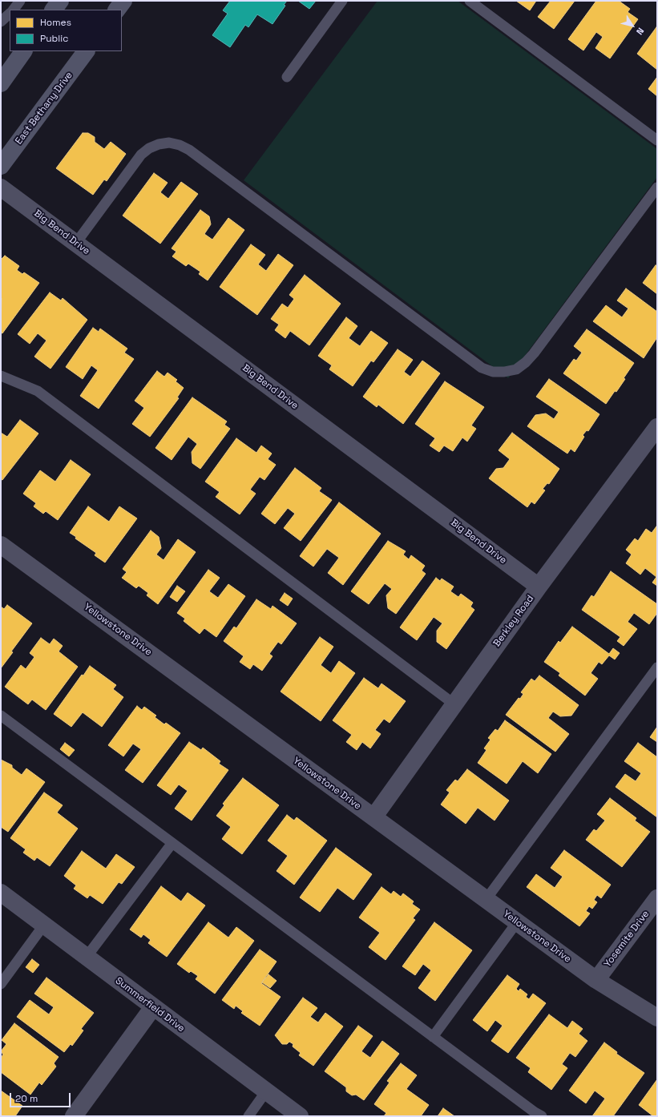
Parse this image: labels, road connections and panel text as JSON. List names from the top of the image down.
{
  "streets": {
    "main road": ["East Bethany Drive"],
    "street": [
      "Big Bend Drive",
      "Berkley Road",
      "Yellowstone Drive",
      "Yosemite Drive",
      "Summerfield Drive"
    ]
  },
  "crossings": [
    ["Big Bend Drive", "Berkley Road"],
    ["Berkley Road", "Yellowstone Drive"],
    ["Yellowstone Drive", "Yosemite Drive"]
  ],
  "legend": ["Homes", "Public"],
  "scale_bar": "20 m",
  "north": "bottom right"
}
